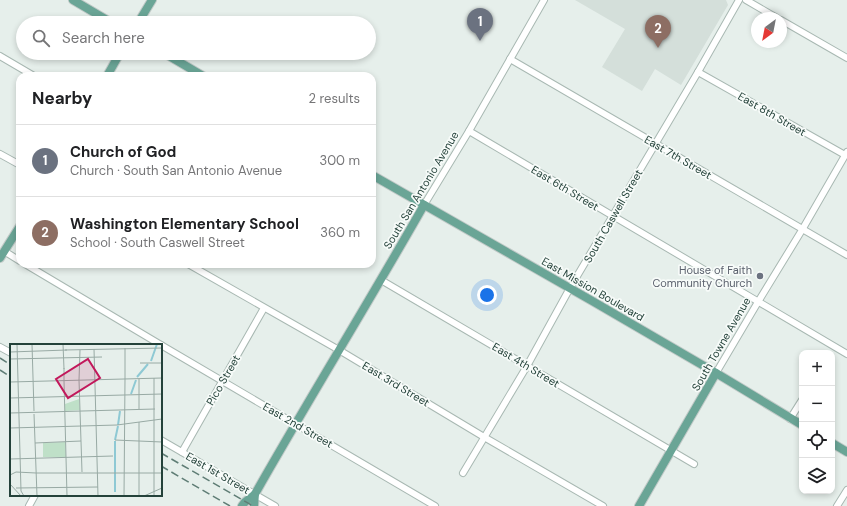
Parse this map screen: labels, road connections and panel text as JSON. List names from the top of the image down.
{
  "streets": {
    "main road": ["South San Antonio Avenue", "East Mission Boulevard", "South Towne Avenue"],
    "street": [
      "East 8th Street",
      "East 7th Street",
      "East 6th Street",
      "South Caswell Street",
      "East 4th Street",
      "Pico Street",
      "East 3rd Street",
      "East 2nd Street",
      "East 1st Street"
    ]
  },
  "crossings": [
    ["East 8th Street", "South Caswell Street"],
    ["East 8th Street", "South Towne Avenue"],
    ["East 7th Street", "South San Antonio Avenue"],
    ["East 7th Street", "South Caswell Street"],
    ["East 7th Street", "South Towne Avenue"],
    ["East 6th Street", "South San Antonio Avenue"],
    ["East 6th Street", "South Caswell Street"],
    ["East 6th Street", "South Towne Avenue"],
    ["South San Antonio Avenue", "East Mission Boulevard"],
    ["South San Antonio Avenue", "East 4th Street"],
    ["South San Antonio Avenue", "East 3rd Street"],
    ["South San Antonio Avenue", "East 2nd Street"],
    ["South San Antonio Avenue", "East 1st Street"],
    ["South Caswell Street", "East Mission Boulevard"],
    ["South Caswell Street", "East 4th Street"],
    ["South Caswell Street", "East 3rd Street"],
    ["East Mission Boulevard", "South Towne Avenue"],
    ["South Towne Avenue", "East 4th Street"],
    ["Pico Street", "East 3rd Street"],
    ["Pico Street", "East 2nd Street"],
    ["Pico Street", "East 1st Street"]
  ],
  "places": ["House of Faith Community Church"],
  "north": "bottom left",
  "page": {
    "pins": ["1", "2"],
    "search": "Search here",
    "heading": ["Nearby", "2 results"],
    "list": [
      {
        "mark": "1",
        "name": "Church of God",
        "note": "Church · South San Antonio Avenue",
        "value": "300 m"
      },
      {
        "mark": "2",
        "name": "Washington Elementary School",
        "note": "School · South Caswell Street",
        "value": "360 m"
      }
    ],
    "map_buttons": ["+", "−"]
  }
}
